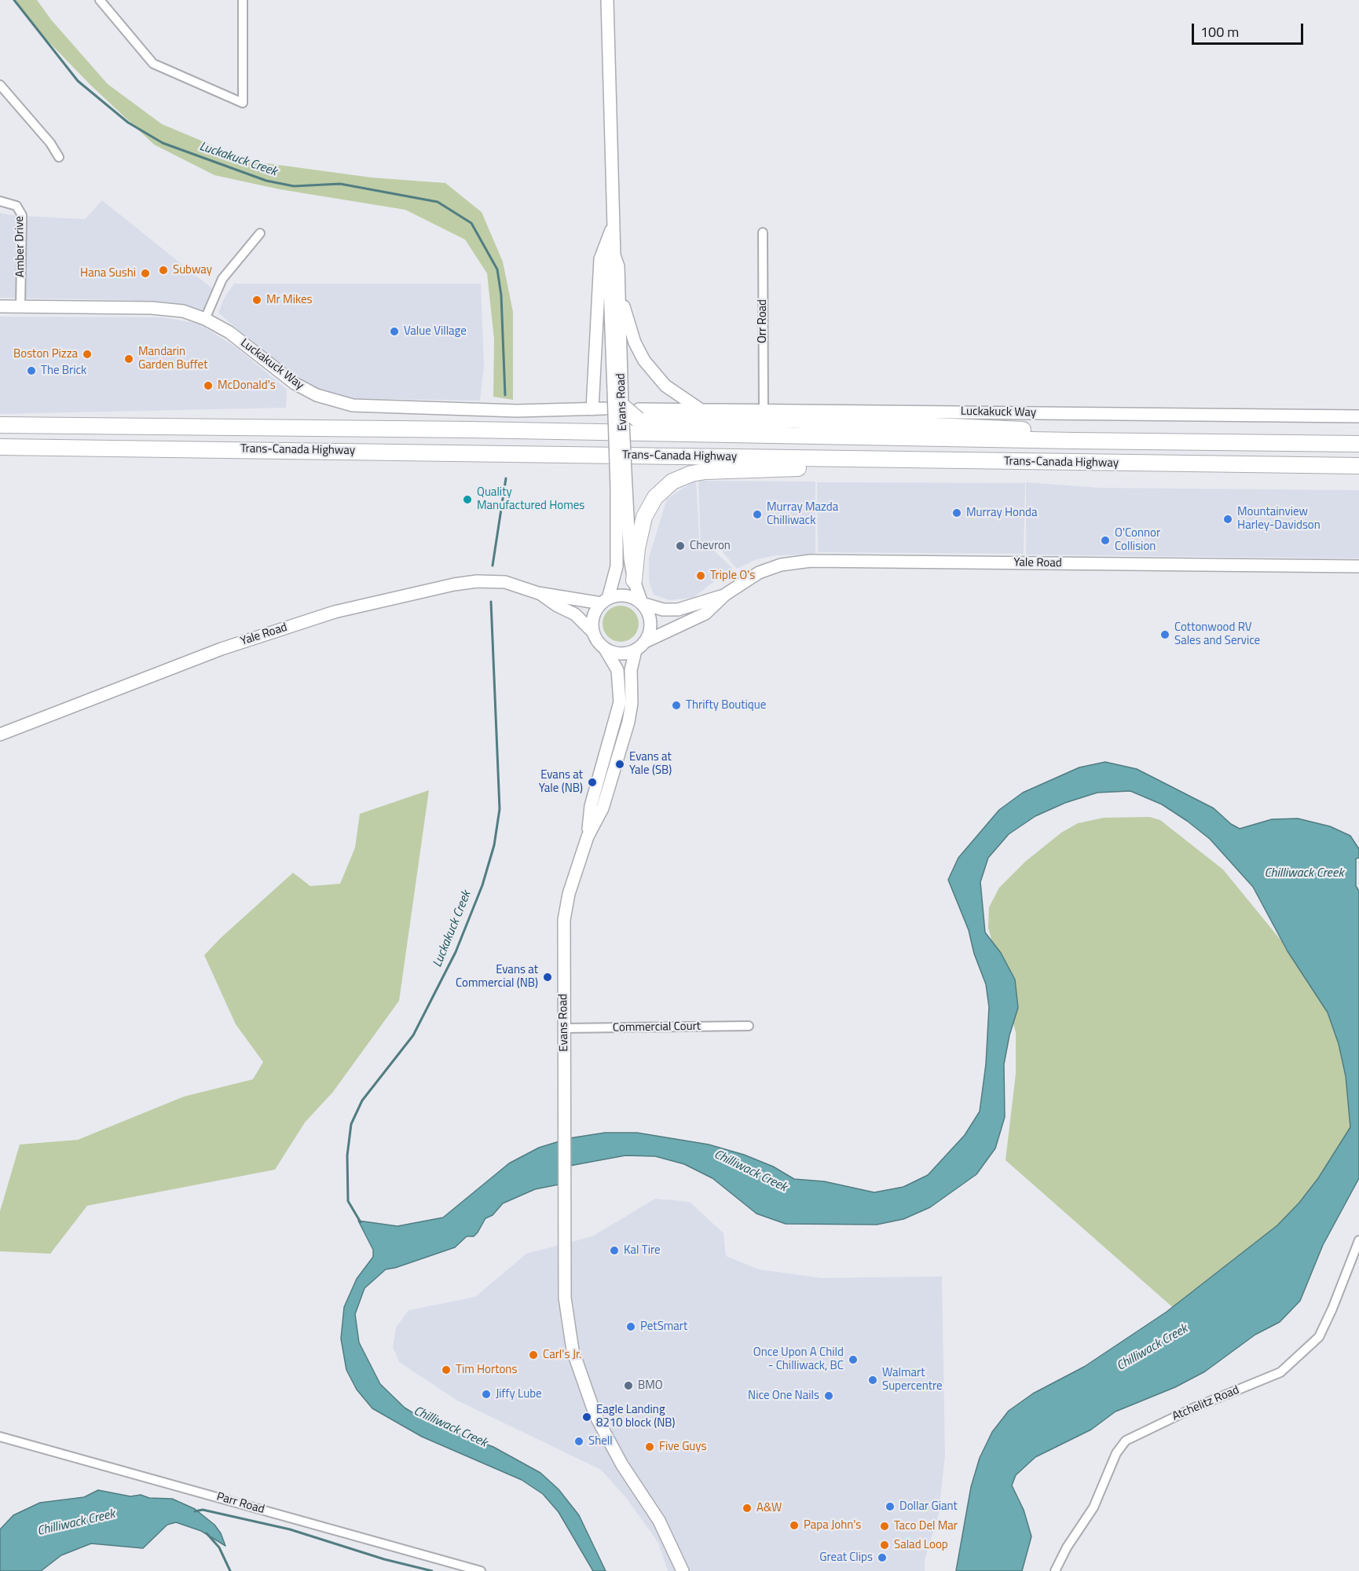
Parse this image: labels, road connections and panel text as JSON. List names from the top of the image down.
{
  "streets": {
    "highway": ["Trans-Canada Highway"],
    "street": [
      "Amber Drive",
      "Orr Road",
      "Luckakuck Way",
      "Evans Road",
      "Yale Road",
      "Commercial Court",
      "Atchelitz Road",
      "Parr Road"
    ]
  },
  "crossings": [
    ["Amber Drive", "Luckakuck Way"],
    ["Orr Road", "Luckakuck Way"],
    ["Luckakuck Way", "Evans Road"],
    ["Evans Road", "Yale Road"],
    ["Evans Road", "Commercial Court"]
  ],
  "water": ["Luckakuck Creek", "Chilliwack Creek"],
  "places": [
    "Subway",
    "Hana Sushi",
    "Mr Mikes",
    "Value Village",
    "Boston Pizza",
    "Mandarin Garden Buffet",
    "The Brick",
    "McDonald's",
    "Quality Manufactured Homes",
    "Murray Honda",
    "Murray Mazda Chilliwack",
    "Mountainview Harley-Davidson",
    "O'Connor Collision",
    "Chevron",
    "Triple O's",
    "Cottonwood RV Sales and Service",
    "Thrifty Boutique",
    "Evans at Yale (SB)",
    "Evans at Yale (NB)",
    "Evans at Commercial (NB)",
    "Kal Tire",
    "PetSmart",
    "Carl's Jr.",
    "Once Upon A Child - Chilliwack, BC",
    "Tim Hortons",
    "Walmart Supercentre",
    "BMO",
    "Jiffy Lube",
    "Nice One Nails",
    "Eagle Landing 8210 block (NB)",
    "Shell",
    "Five Guys",
    "Dollar Giant",
    "A&W",
    "Papa John's",
    "Taco Del Mar",
    "Salad Loop",
    "Great Clips"
  ],
  "scale_bar": "100 m"
}
